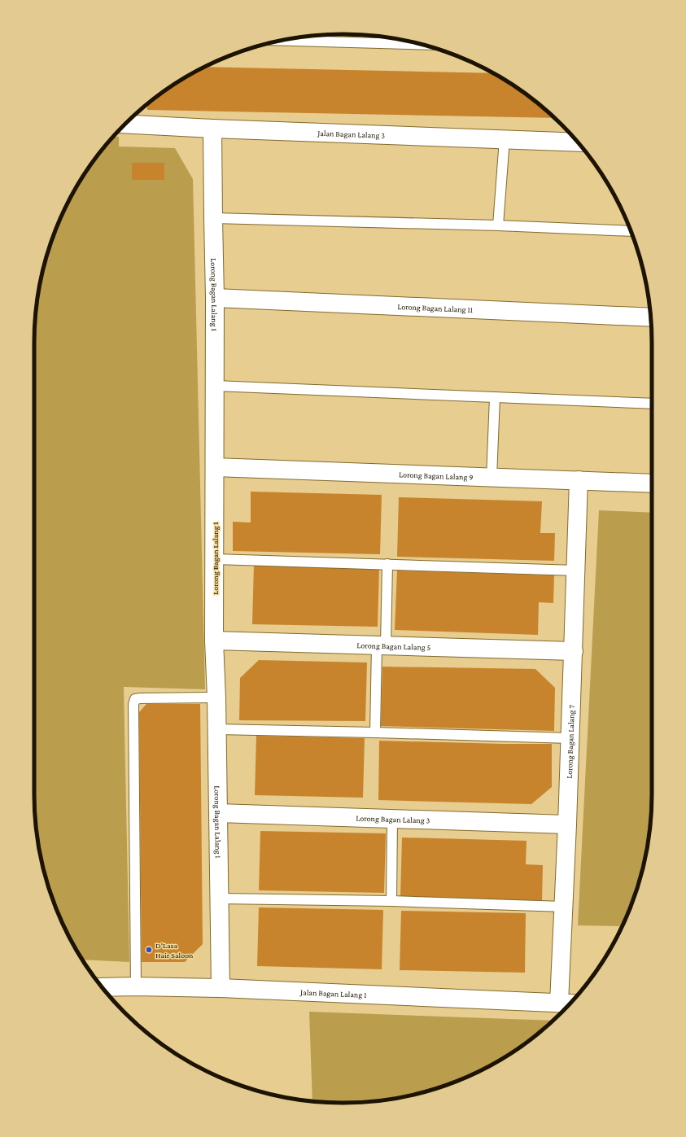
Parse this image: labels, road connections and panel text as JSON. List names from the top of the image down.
{
  "streets": {
    "street": [
      "Jalan Bagan Lalang 3",
      "Lorong Bagan Lalang 1",
      "Lorong Bagan Lalang 11",
      "Lorong Bagan Lalang 9",
      "Lorong Bagan Lalang 5",
      "Lorong Bagan Lalang 7",
      "Lorong Bagan Lalang 3",
      "Jalan Bagan Lalang 1"
    ]
  },
  "crossings": [
    ["Jalan Bagan Lalang 3", "Lorong Bagan Lalang 1"],
    ["Lorong Bagan Lalang 1", "Lorong Bagan Lalang 11"],
    ["Lorong Bagan Lalang 1", "Lorong Bagan Lalang 9"],
    ["Lorong Bagan Lalang 1", "Lorong Bagan Lalang 5"],
    ["Lorong Bagan Lalang 1", "Lorong Bagan Lalang 3"],
    ["Lorong Bagan Lalang 1", "Jalan Bagan Lalang 1"],
    ["Lorong Bagan Lalang 9", "Lorong Bagan Lalang 7"],
    ["Lorong Bagan Lalang 5", "Lorong Bagan Lalang 7"],
    ["Lorong Bagan Lalang 7", "Lorong Bagan Lalang 3"],
    ["Lorong Bagan Lalang 7", "Jalan Bagan Lalang 1"]
  ],
  "places": ["D'Lasa Hair Saloon"]
}
